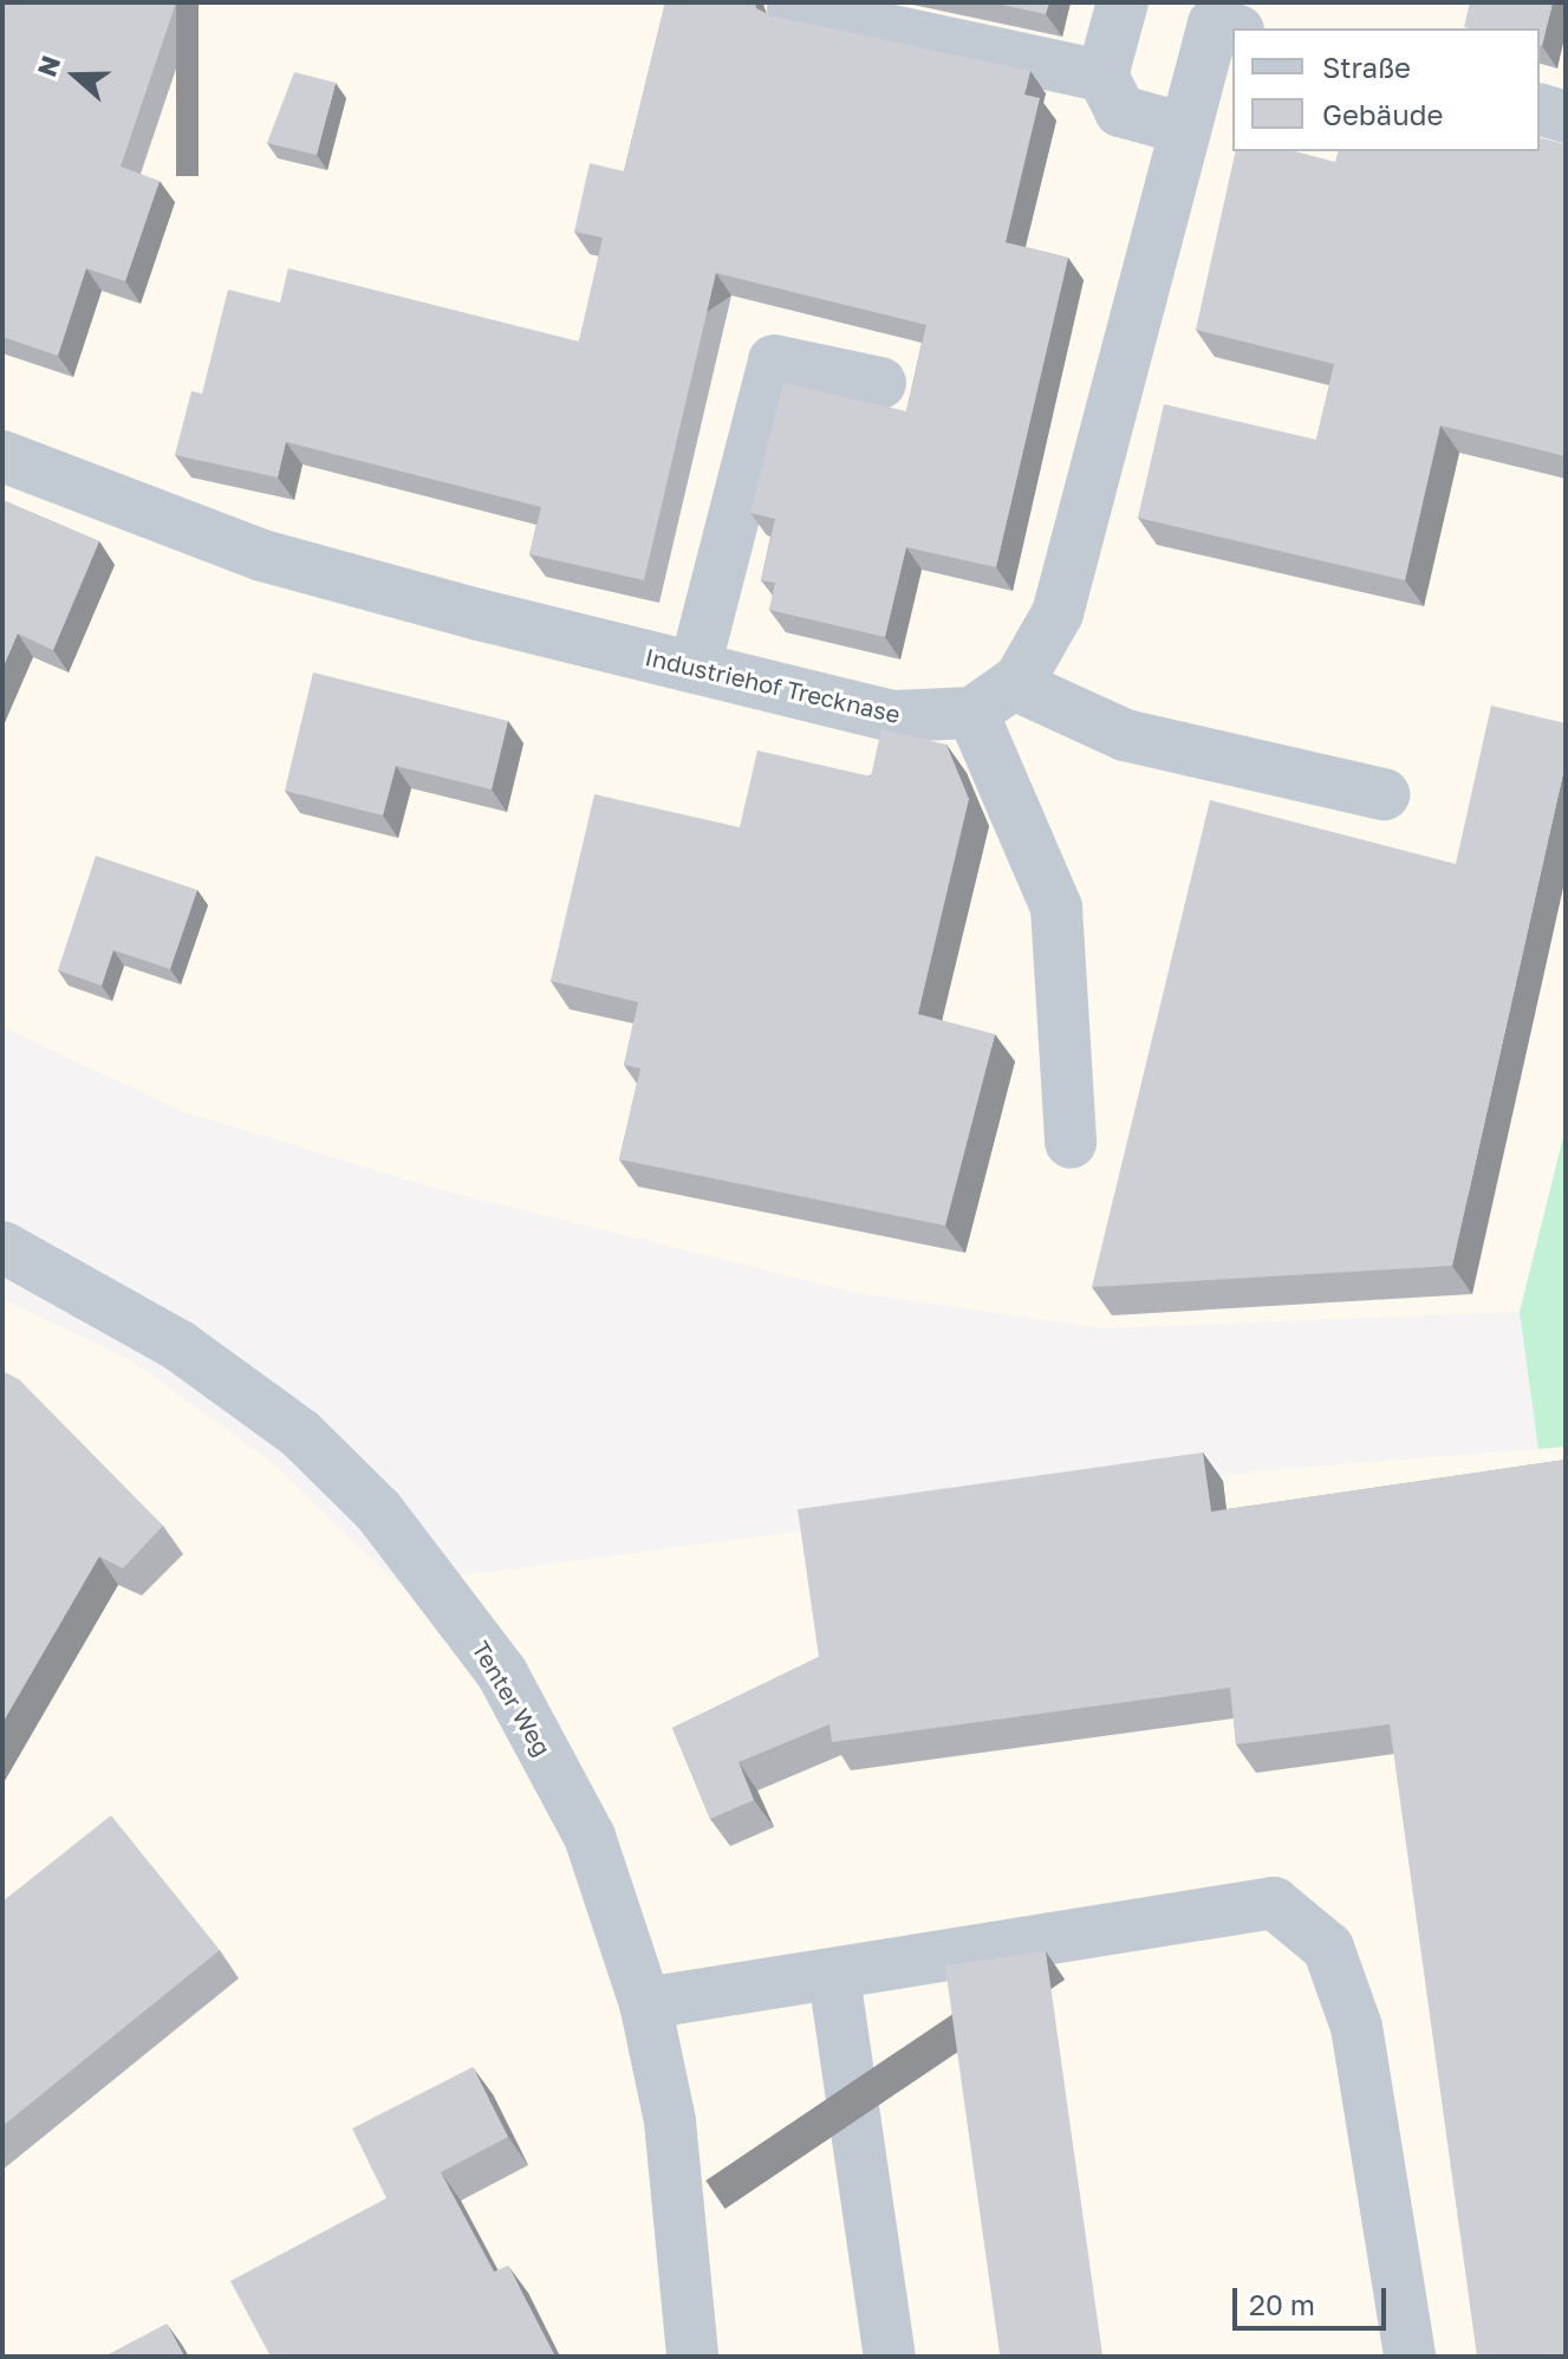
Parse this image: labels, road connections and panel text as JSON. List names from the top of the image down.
{
  "streets": {
    "street": ["Industriehof Trecknase", "Tenter Weg"]
  },
  "legend": ["Straße", "Gebäude"],
  "scale_bar": "20 m",
  "north": "left"
}
